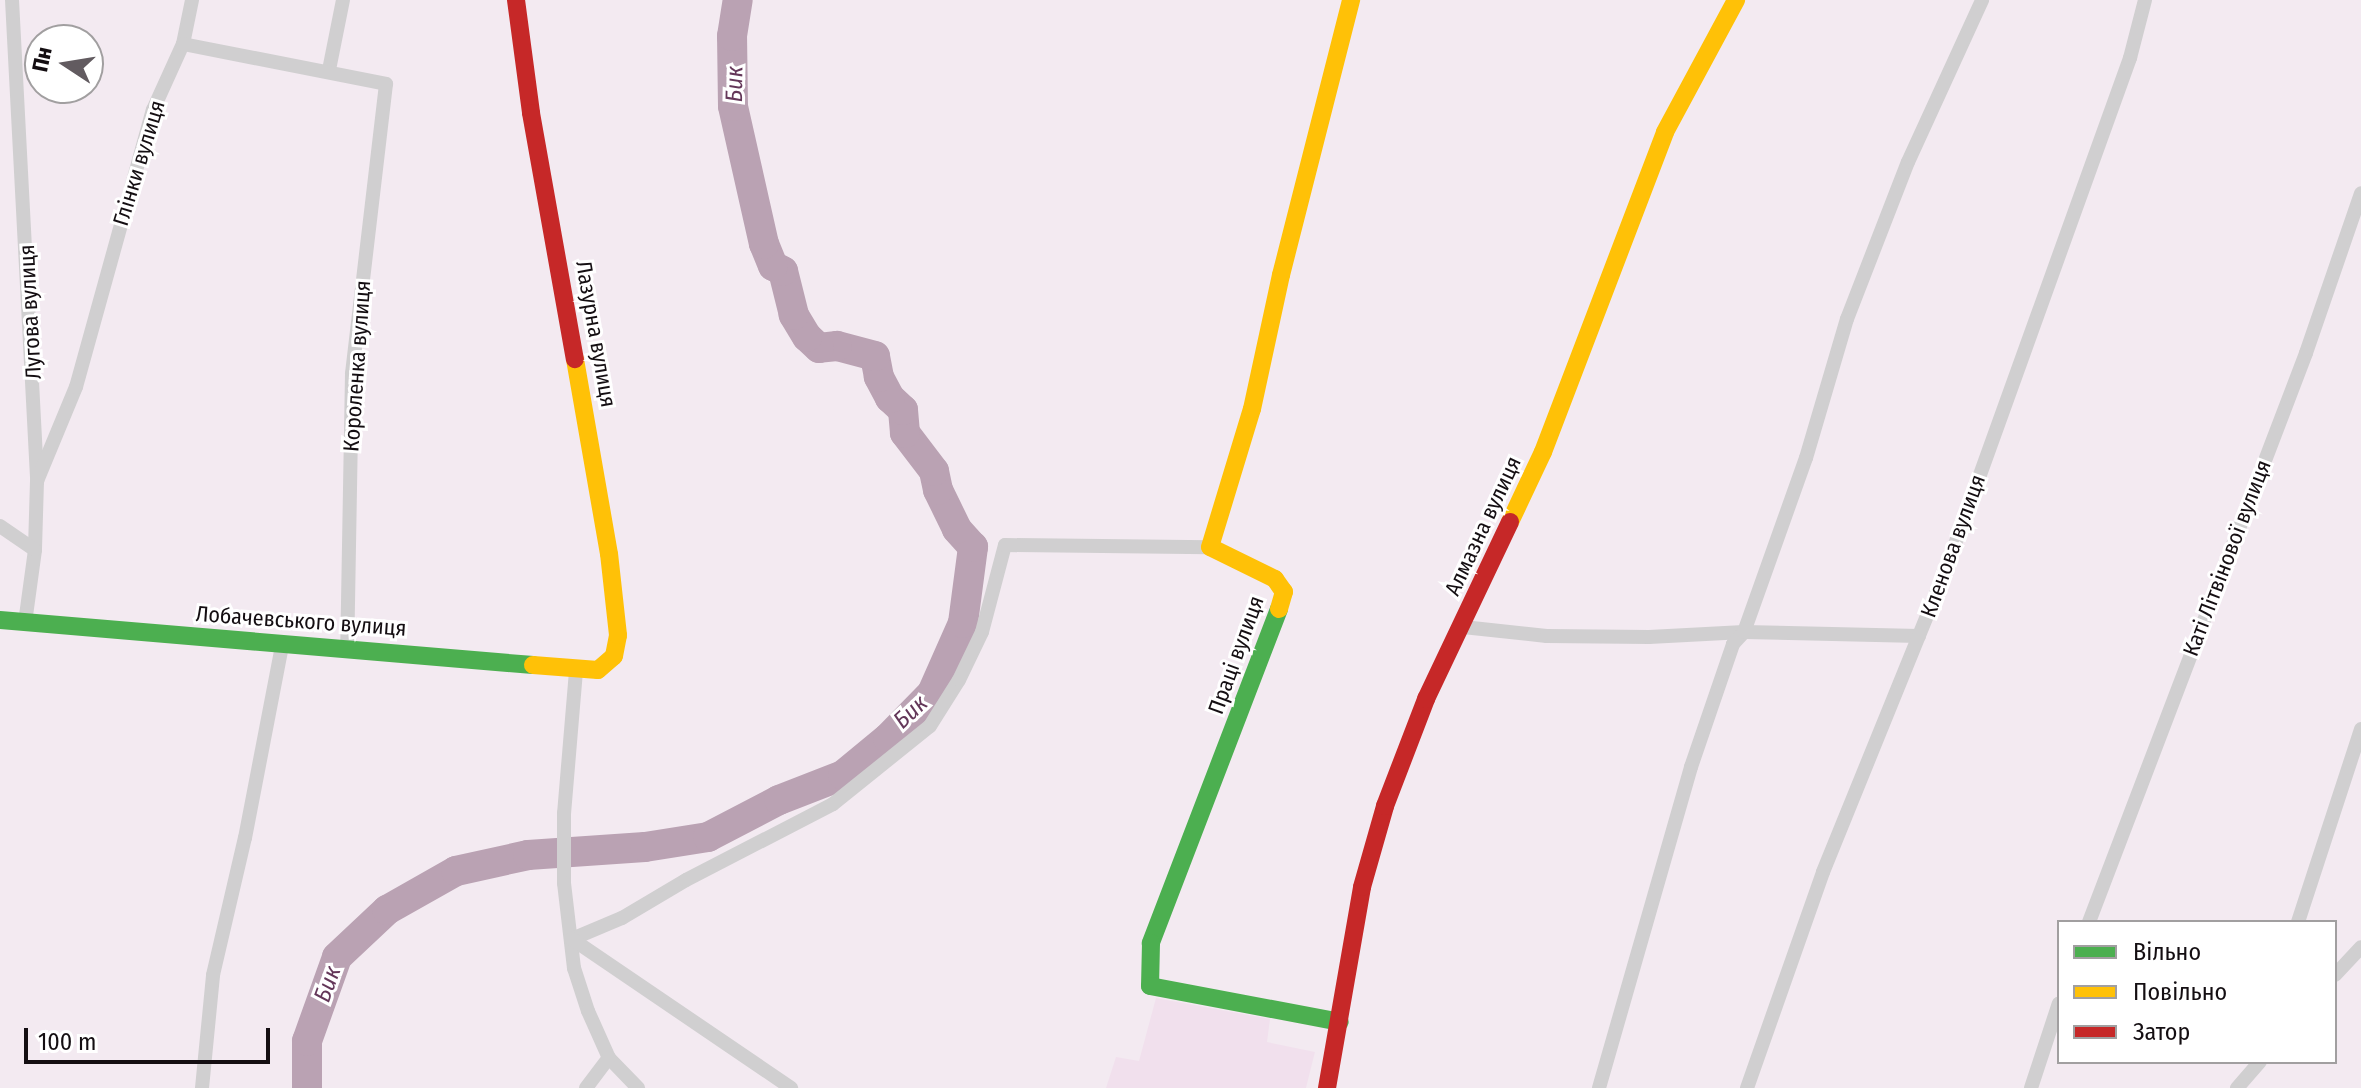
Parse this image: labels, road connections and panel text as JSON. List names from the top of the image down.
{
  "streets": {
    "street": [
      "Глінки вулиця",
      "Лугова вулиця",
      "Лазурна вулиця",
      "Короленка вулиця",
      "Алмазна вулиця",
      "Кленова вулиця",
      "Каті Літвінової вулиця",
      "Лобачевського вулиця",
      "Праці вулиця"
    ]
  },
  "crossings": [
    ["Глінки вулиця", "Лугова вулиця"],
    ["Лугова вулиця", "Лобачевського вулиця"],
    ["Лазурна вулиця", "Лобачевського вулиця"],
    ["Короленка вулиця", "Лобачевського вулиця"],
    ["Алмазна вулиця", "Праці вулиця"]
  ],
  "water": ["Бик"],
  "legend": ["Вільно", "Повільно", "Затор"],
  "scale_bar": "100 m",
  "north": "left"
}
